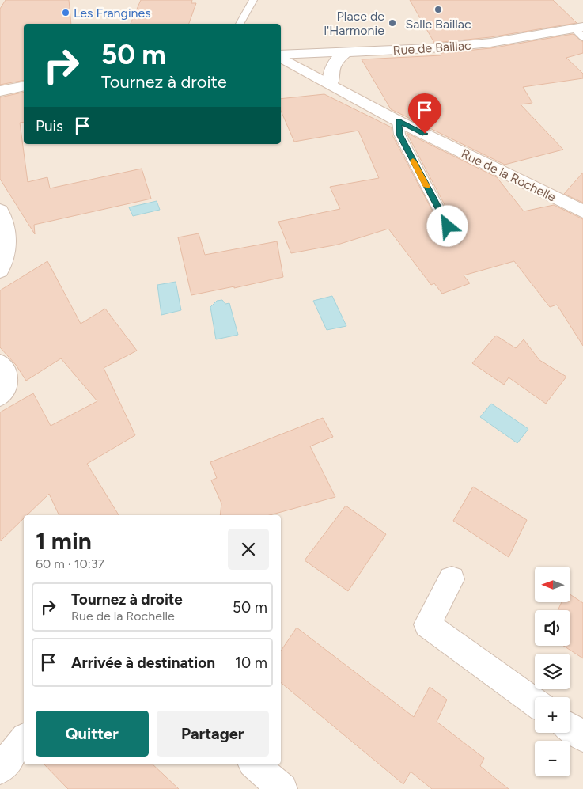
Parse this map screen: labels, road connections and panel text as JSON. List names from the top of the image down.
{
  "streets": {
    "street": ["Rue de Baillac", "Rue de la Rochelle"]
  },
  "places": ["Salle Baillac", "Les Frangines", "Place de l'Harmonie"],
  "north": "left",
  "page": {
    "turn": ["50 m", "Tournez à droite"],
    "then": "Puis",
    "heading": ["1 min", "60 m · 10:37"],
    "map_buttons": ["+", "−"],
    "list": [
      {
        "name": "Tournez à droite",
        "note": "Rue de la Rochelle",
        "value": "50 m"
      },
      {
        "name": "Arrivée à destination",
        "value": "10 m"
      }
    ],
    "buttons": ["Quitter", "Partager"]
  }
}
